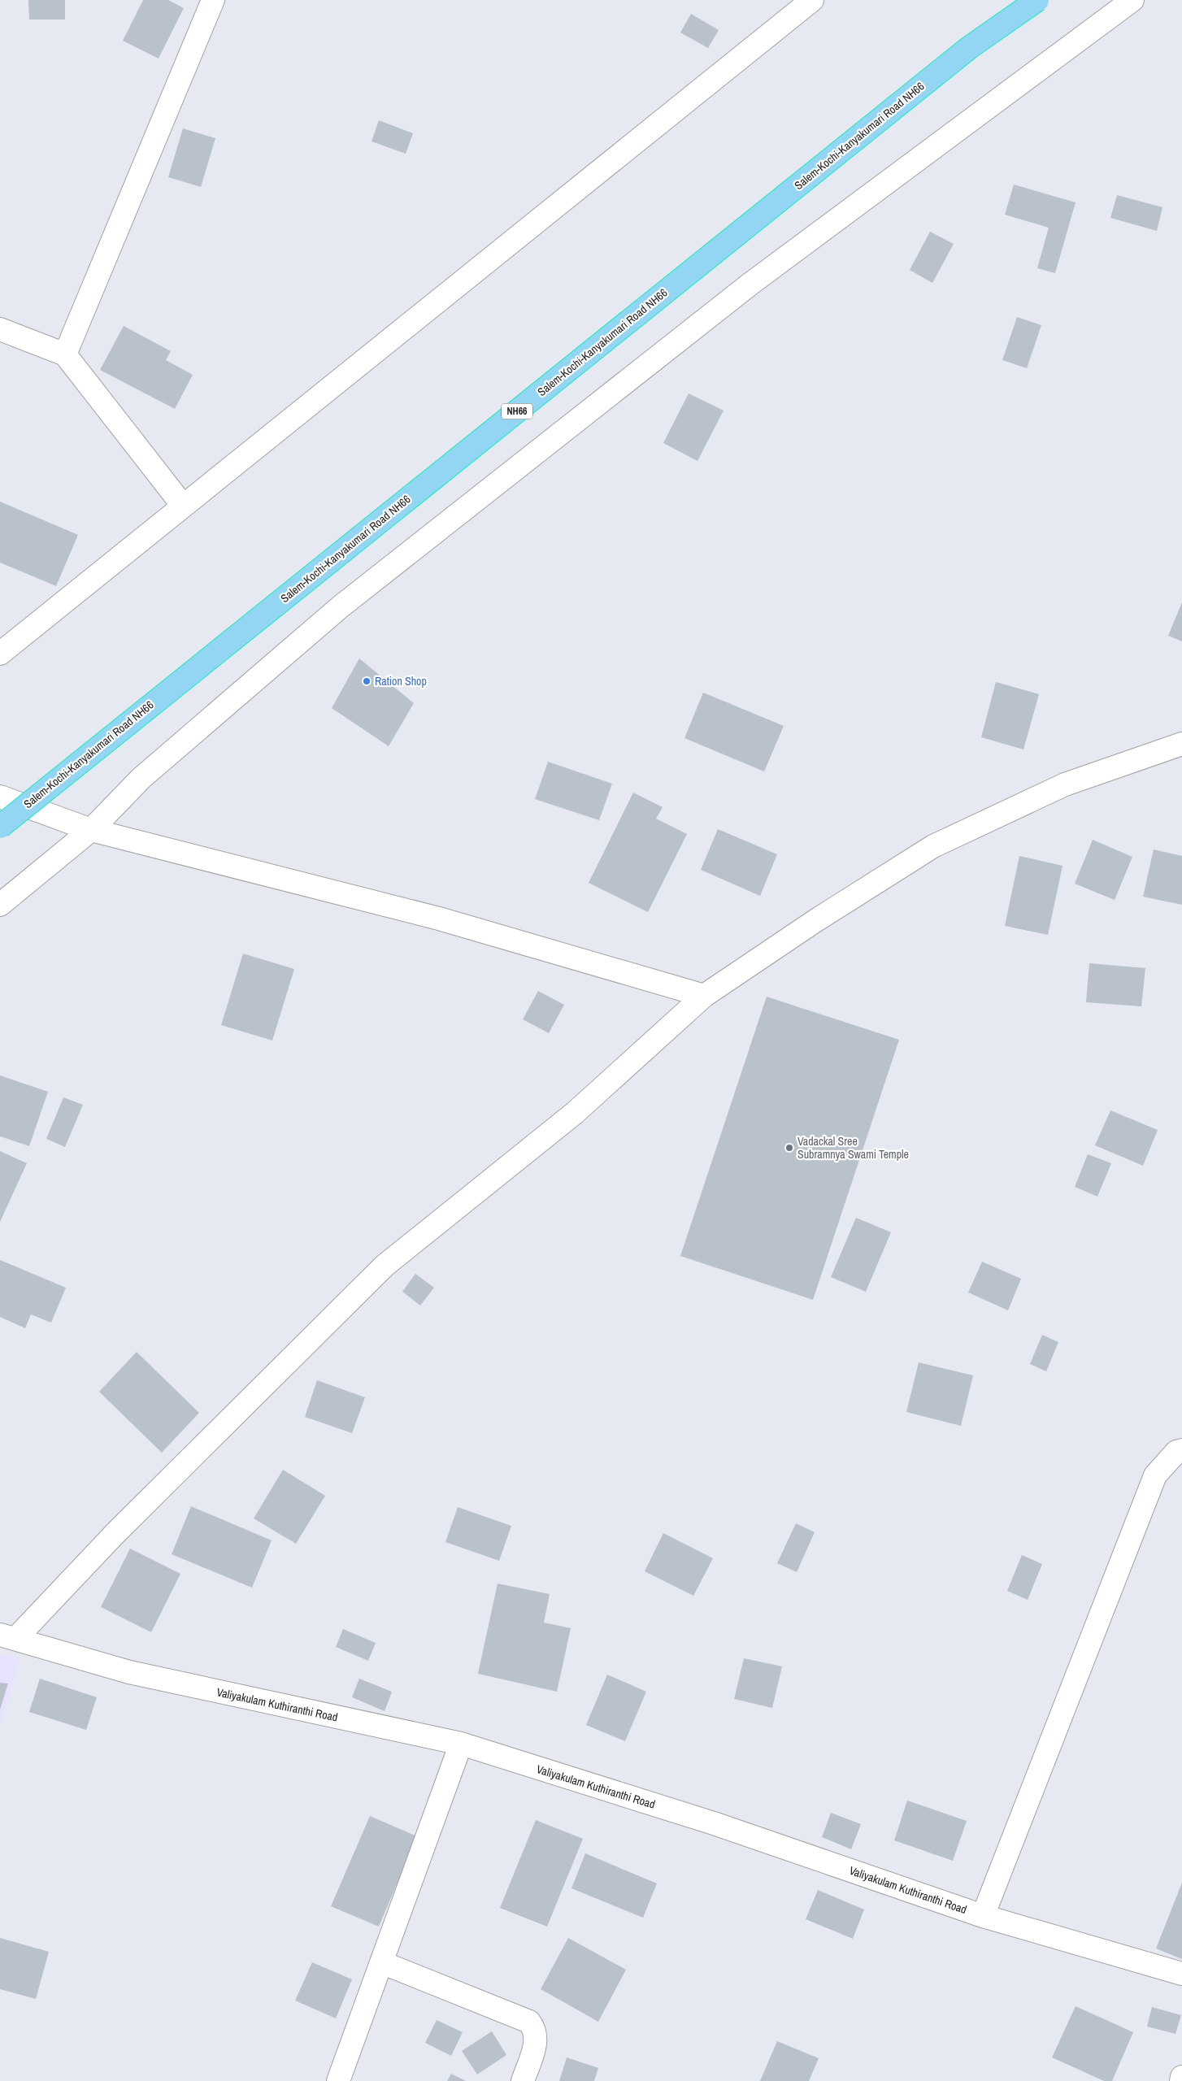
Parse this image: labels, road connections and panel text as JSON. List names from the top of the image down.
{
  "streets": {
    "highway": ["Salem-Kochi-Kanyakumari Road NH66", "NH66"],
    "street": ["Valiyakulam Kuthiranthi Road"]
  },
  "places": ["Ration Shop", "Vadackal Sree Subramnya Swami Temple"]
}
